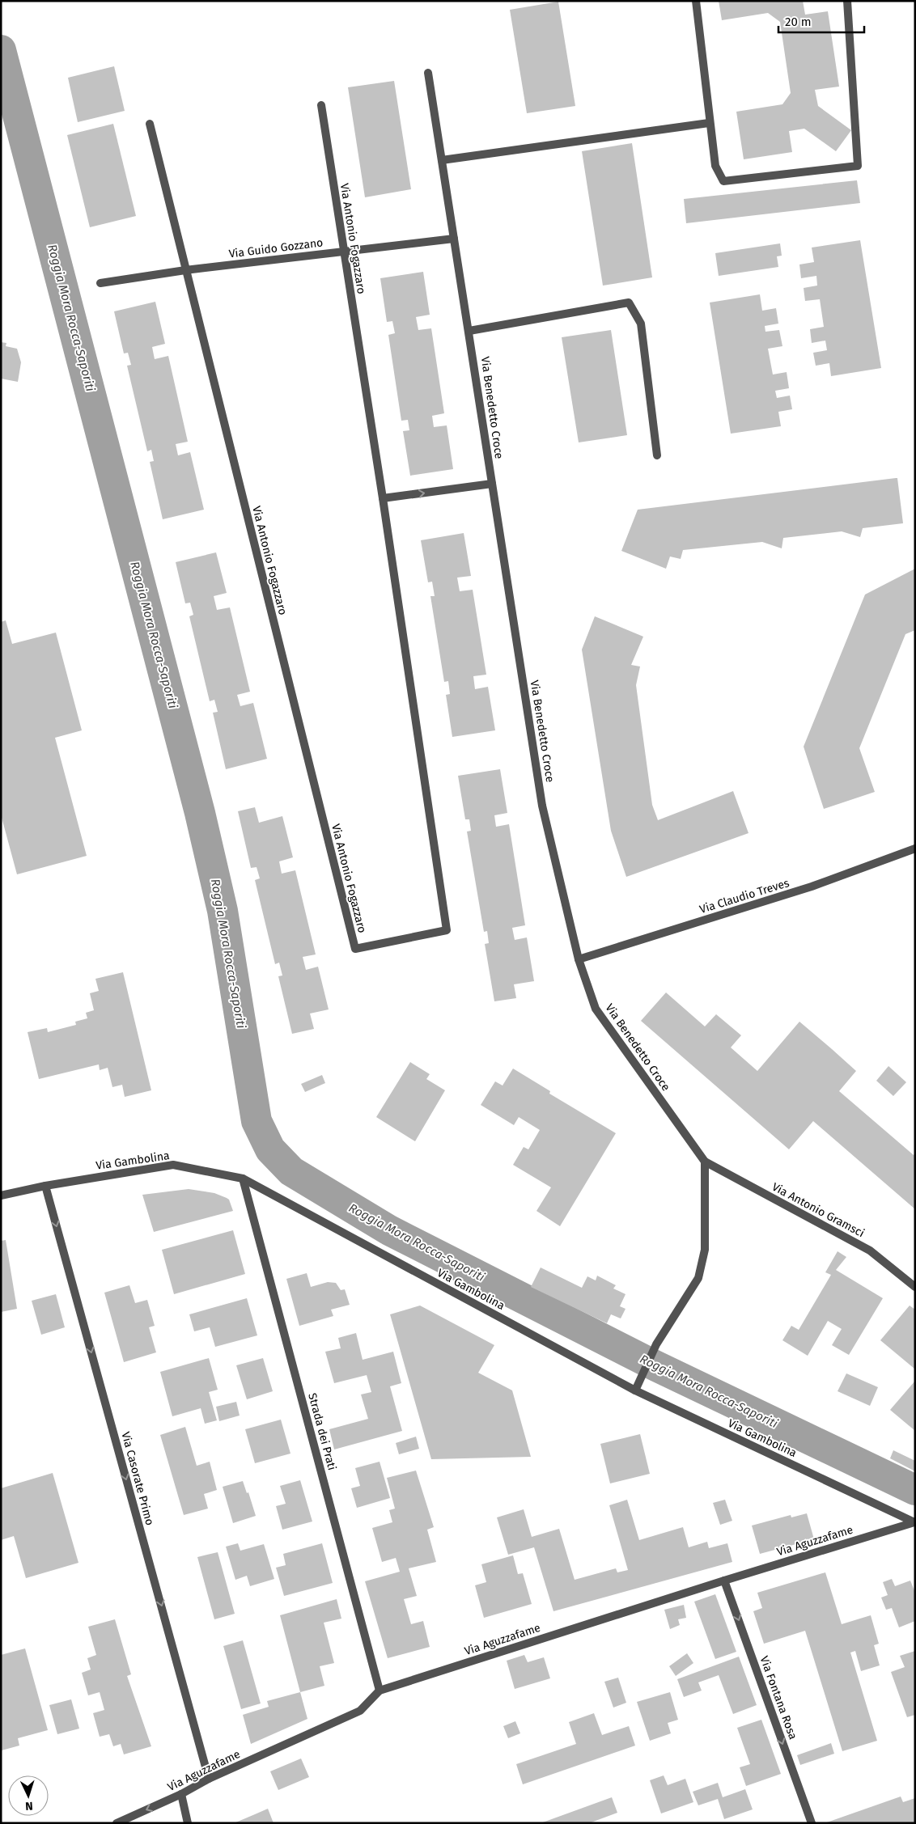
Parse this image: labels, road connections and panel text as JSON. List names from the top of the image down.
{
  "streets": {
    "street": [
      "Via Antonio Fogazzaro",
      "Via Guido Gozzano",
      "Via Benedetto Croce",
      "Via Claudio Treves",
      "Via Gambolina",
      "Via Antonio Gramsci",
      "Strada dei Prati",
      "Via Casorate Primo",
      "Via Aguzzafame",
      "Via Fontana Rosa"
    ]
  },
  "crossings": [
    ["Via Antonio Fogazzaro", "Via Guido Gozzano"],
    ["Via Guido Gozzano", "Via Benedetto Croce"],
    ["Via Benedetto Croce", "Via Claudio Treves"],
    ["Via Benedetto Croce", "Via Antonio Gramsci"],
    ["Via Gambolina", "Strada dei Prati"],
    ["Via Gambolina", "Via Casorate Primo"],
    ["Via Gambolina", "Via Aguzzafame"],
    ["Strada dei Prati", "Via Aguzzafame"],
    ["Via Casorate Primo", "Via Aguzzafame"],
    ["Via Aguzzafame", "Via Fontana Rosa"]
  ],
  "one_way": ["Via Casorate Primo", "Via Fontana Rosa"],
  "water": ["Roggia Mora Rocca-Saporiti"],
  "scale_bar": "20 m",
  "north": "bottom"
}
